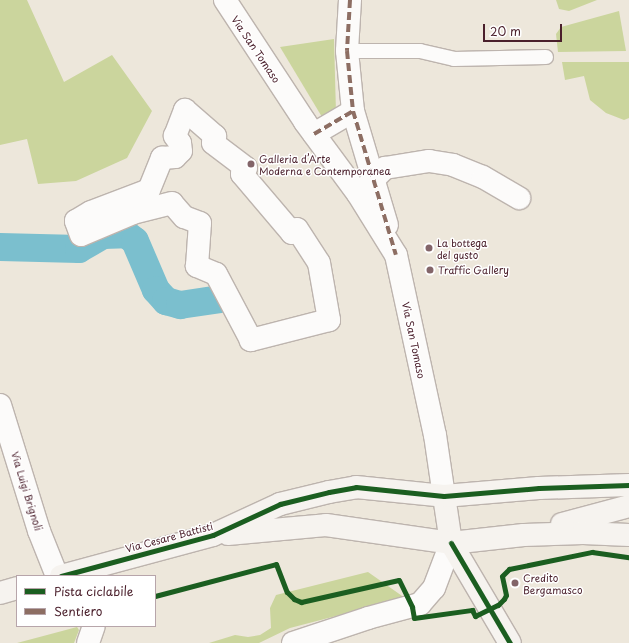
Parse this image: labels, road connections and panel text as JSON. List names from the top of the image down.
{
  "streets": {
    "street": ["Via San Tomaso", "Via Luigi Brignoli", "Via Cesare Battisti"]
  },
  "crossings": [
    ["Via San Tomaso", "Via Cesare Battisti"]
  ],
  "places": [
    "Galleria d’Arte Moderna e Contemporanea",
    "La bottega del gusto",
    "Traffic Gallery",
    "Credito Bergamasco"
  ],
  "legend": ["Pista ciclabile", "Sentiero"],
  "scale_bar": "20 m"
}
